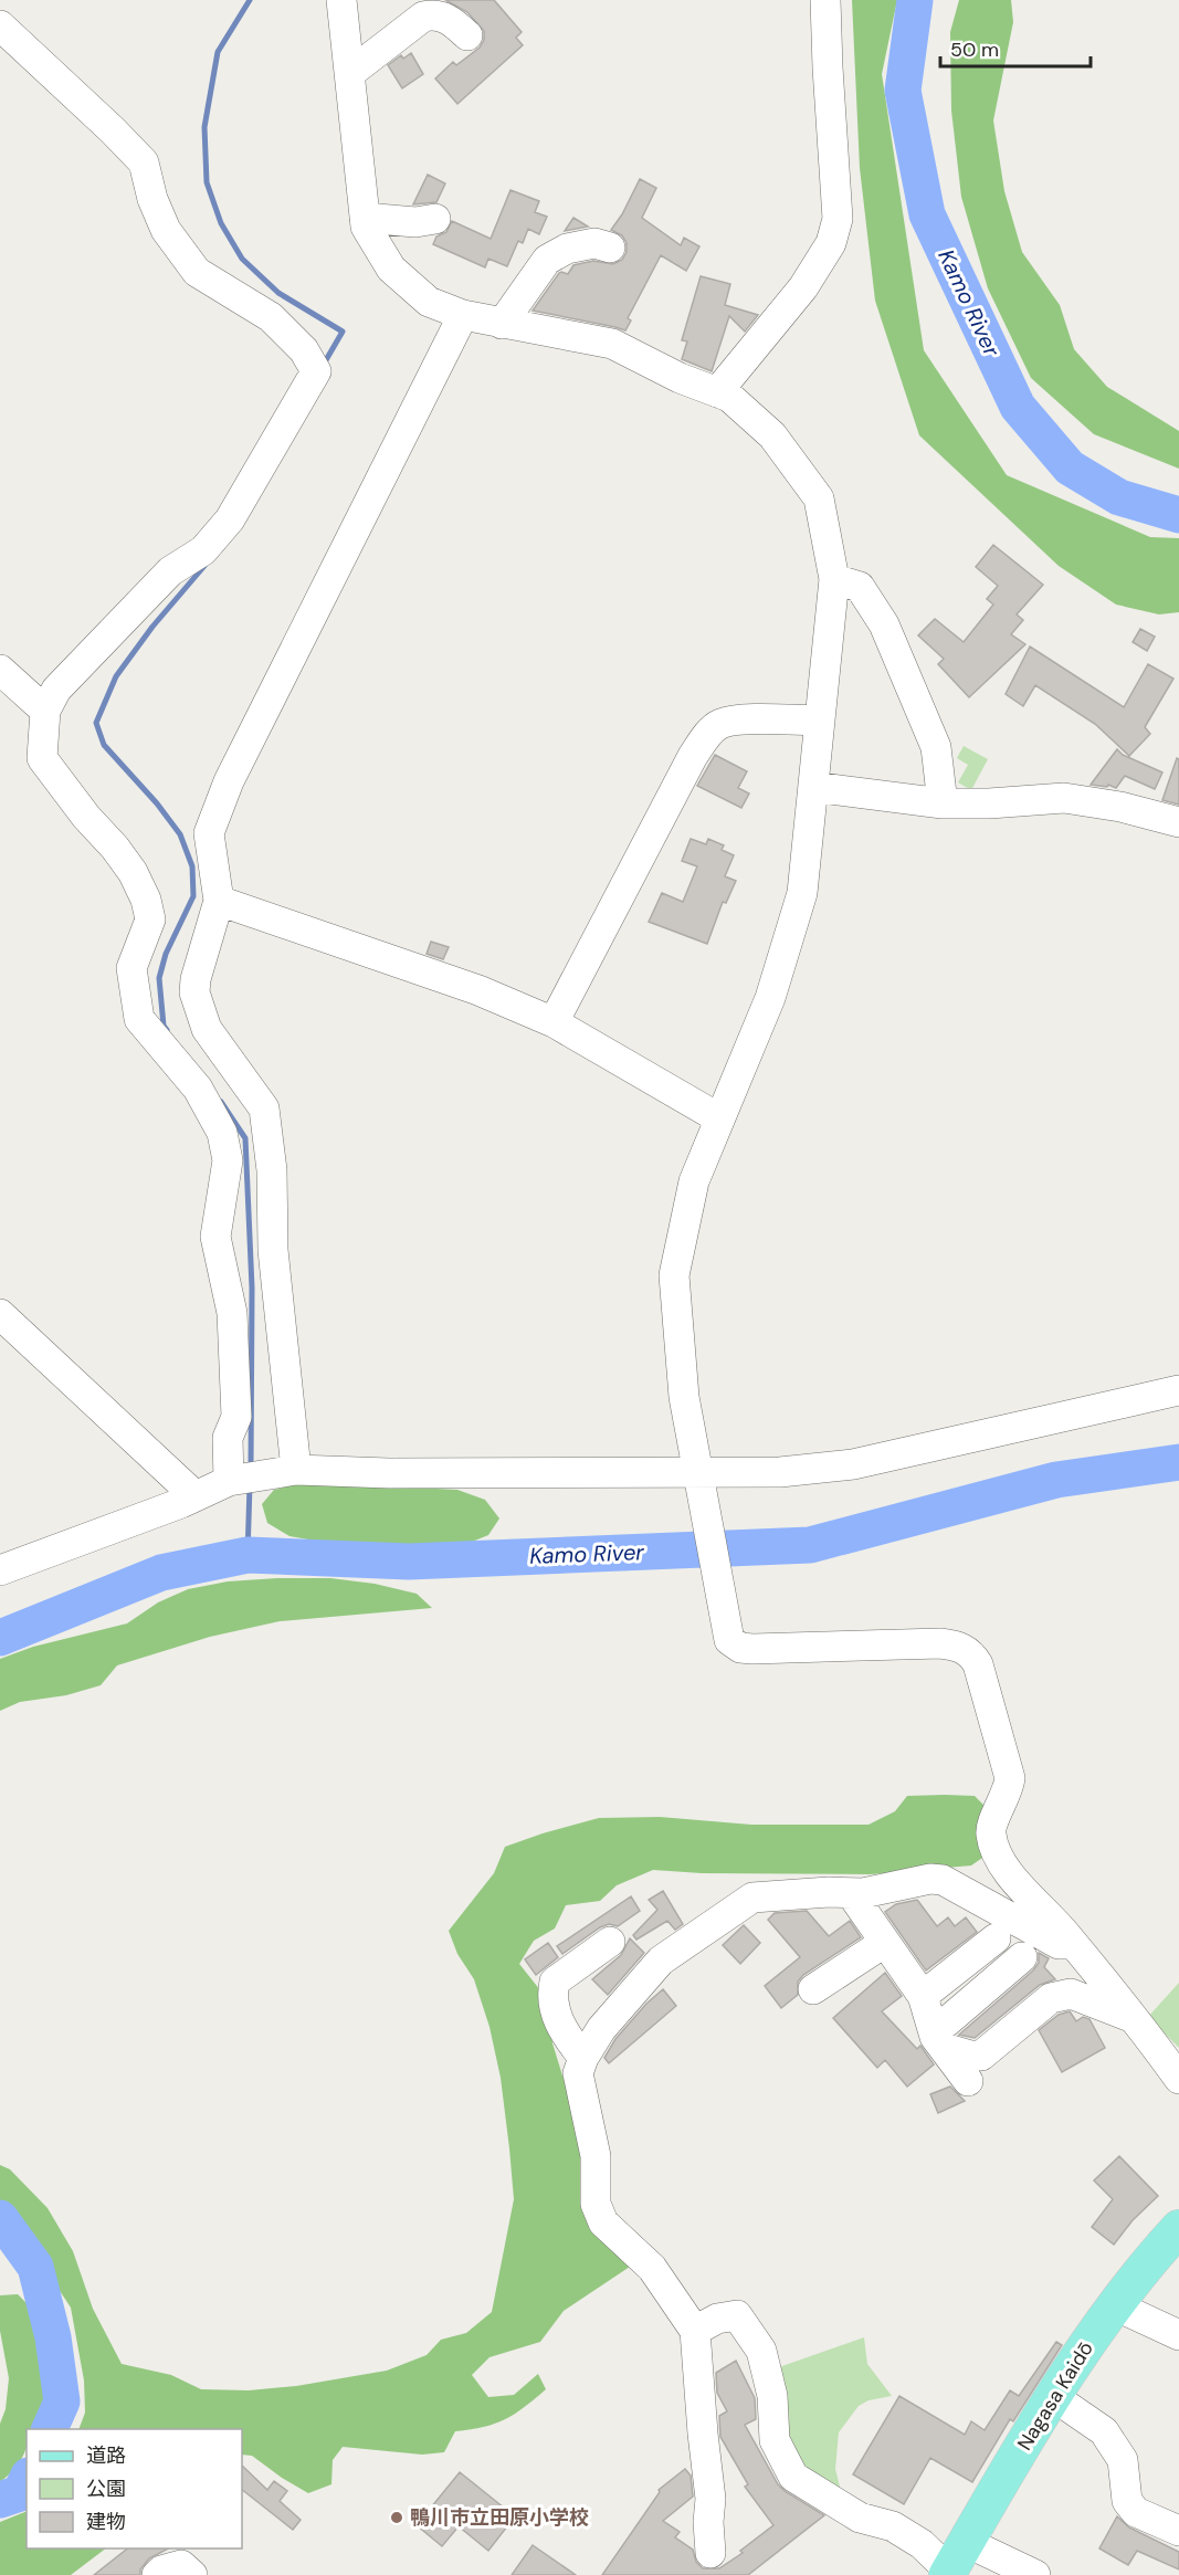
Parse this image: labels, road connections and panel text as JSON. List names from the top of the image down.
{
  "streets": {
    "main road": ["Nagasa Kaidō"]
  },
  "water": ["Kamo River"],
  "places": ["鴨川市立田原小学校"],
  "legend": ["道路", "公園", "建物"],
  "scale_bar": "50 m"
}
